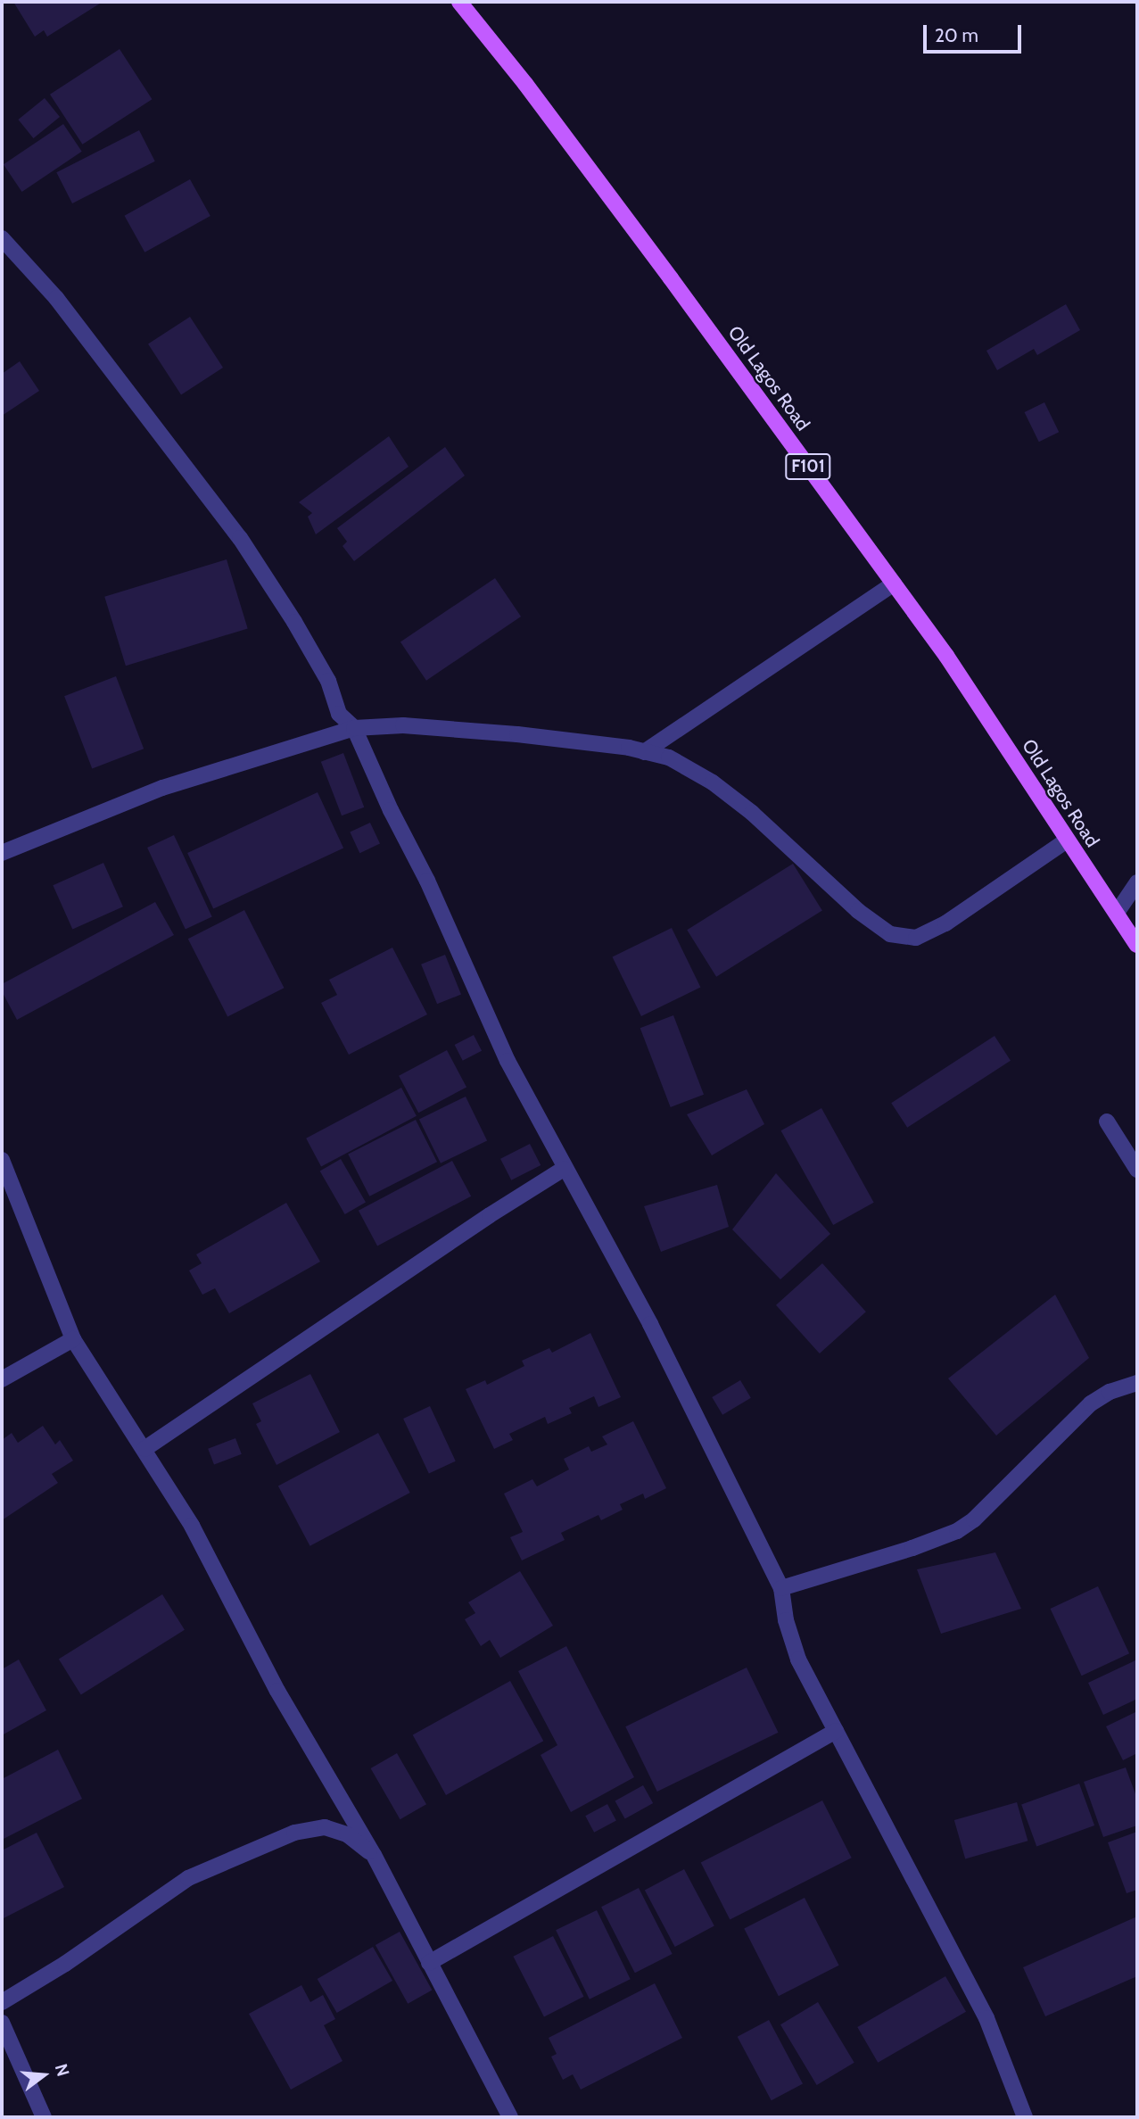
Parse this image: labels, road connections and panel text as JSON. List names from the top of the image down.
{
  "streets": {
    "main road": ["Old Lagos Road", "F101"]
  },
  "scale_bar": "20 m",
  "north": "right"
}
